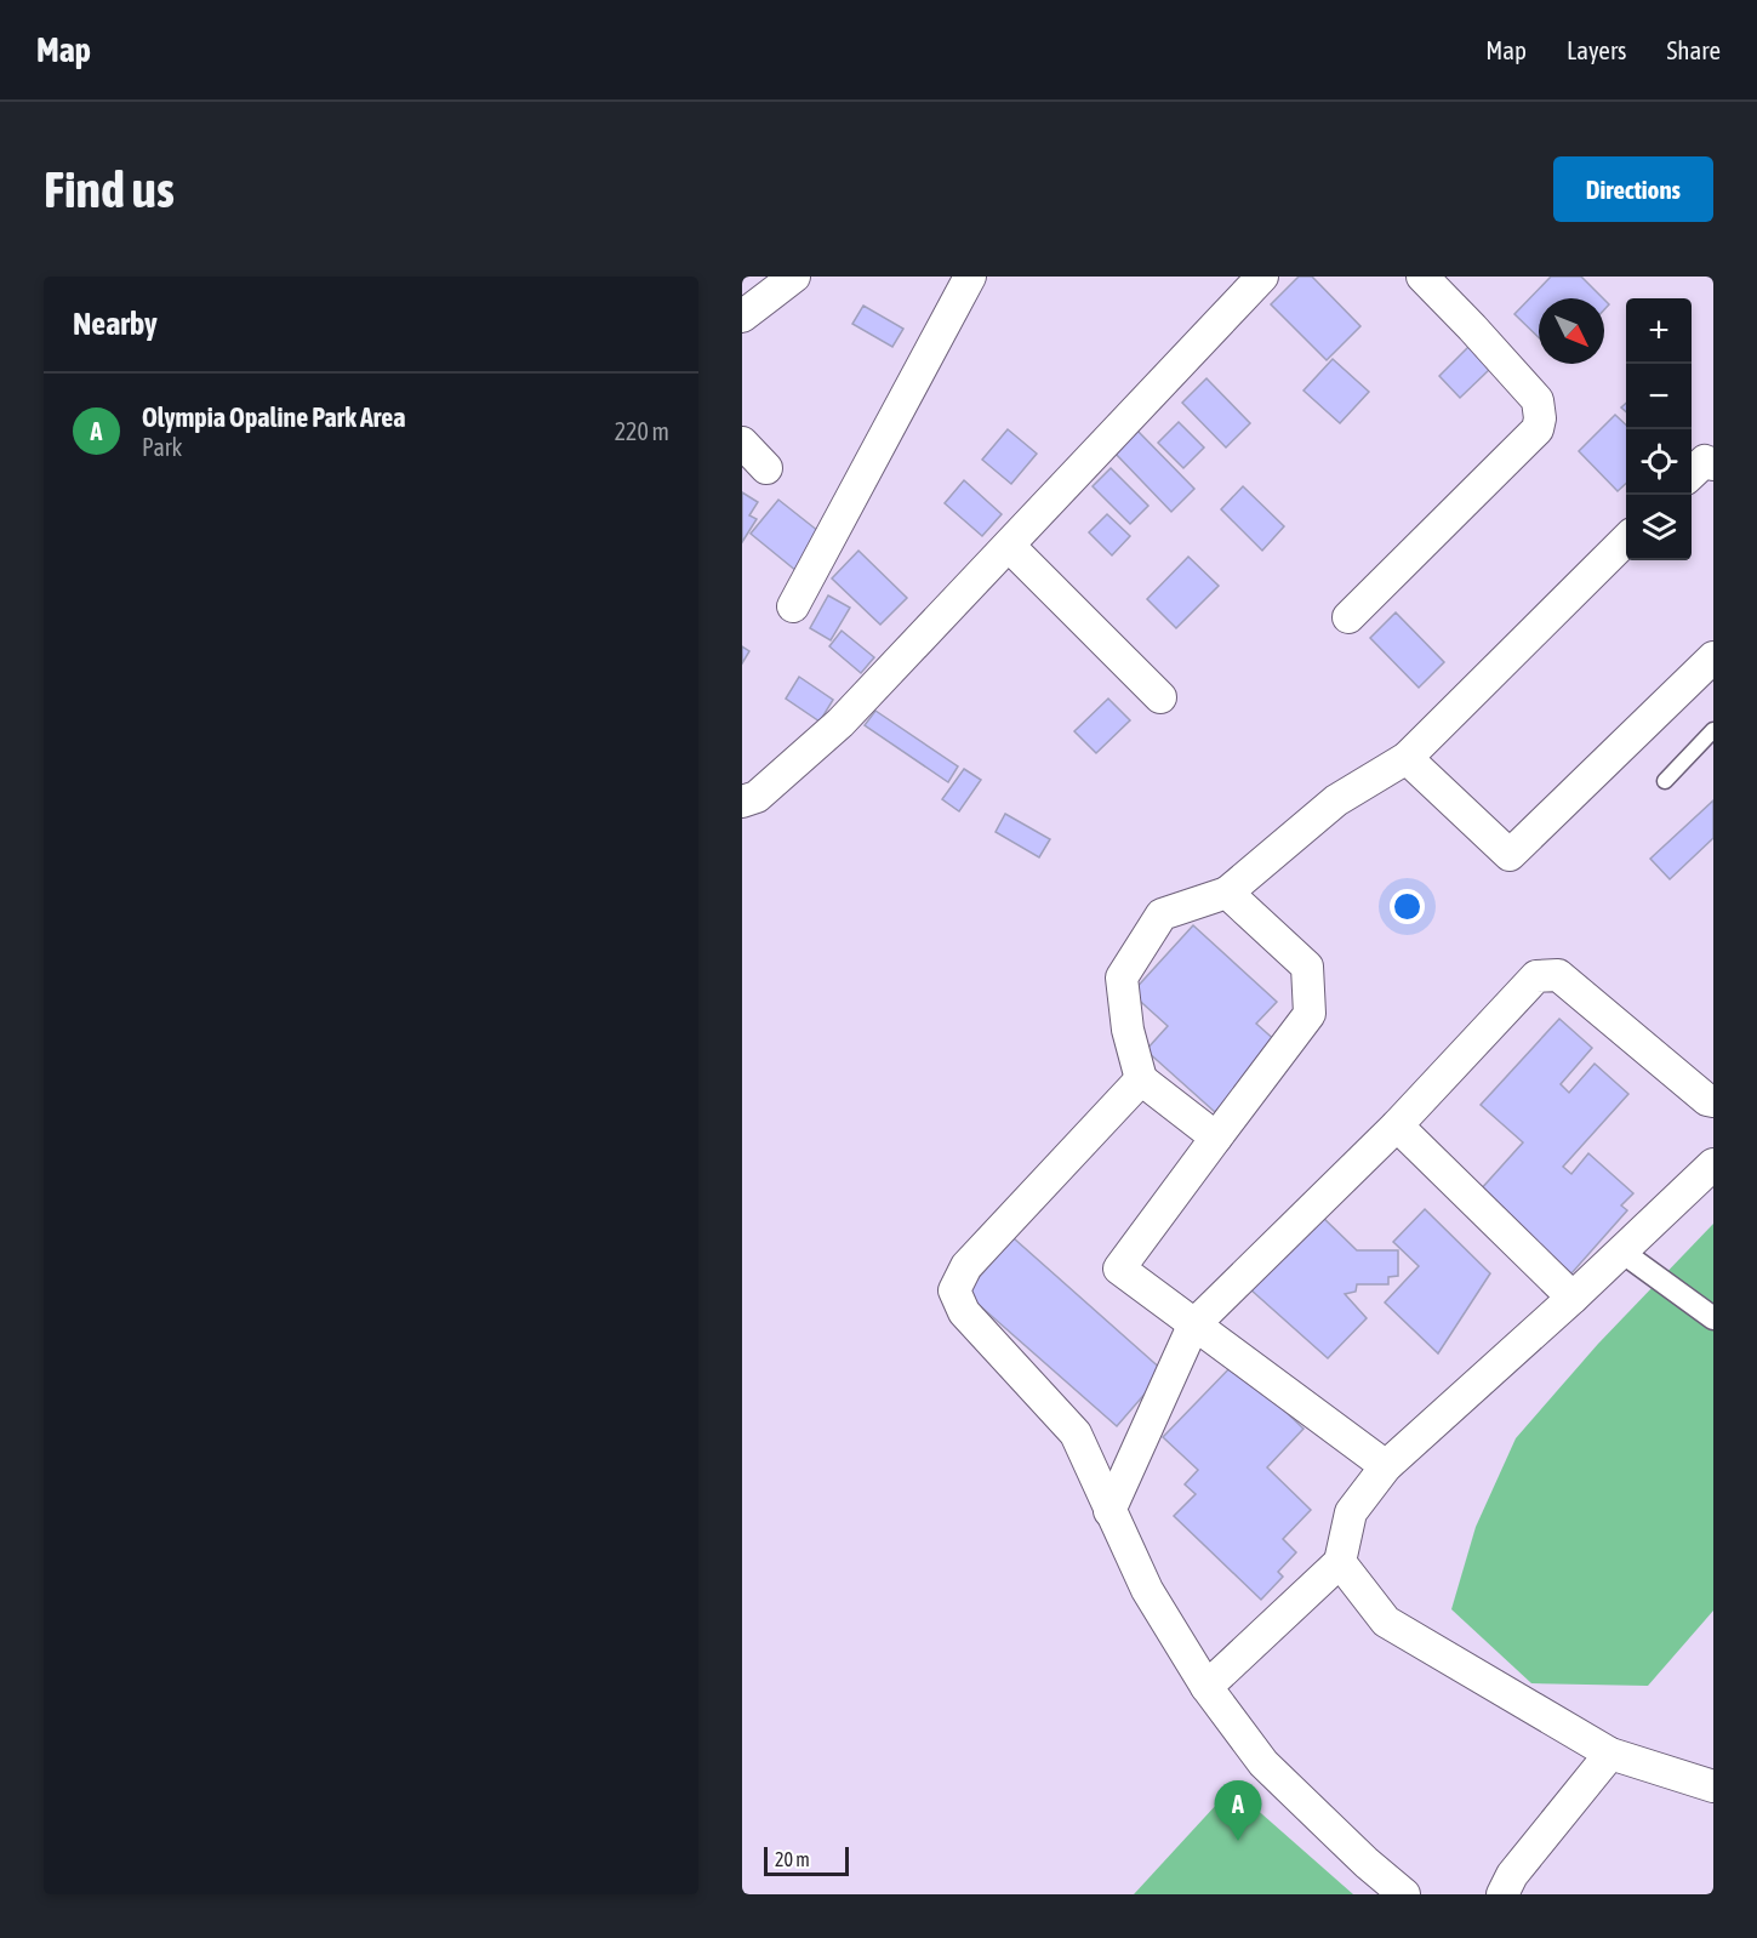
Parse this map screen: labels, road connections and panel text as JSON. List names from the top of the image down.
{
  "scale_bar": "20 m",
  "north": "bottom right",
  "page": {
    "header": "Map",
    "nav": ["Map", "Layers", "Share"],
    "buttons": "Directions",
    "title": "Find us",
    "heading": "Nearby",
    "map_buttons": ["+", "−"],
    "list": [
      {
        "mark": "A",
        "name": "Olympia Opaline Park Area",
        "note": "Park",
        "value": "220 m"
      }
    ],
    "pins": "A",
    "scale": "20 m"
  }
}
